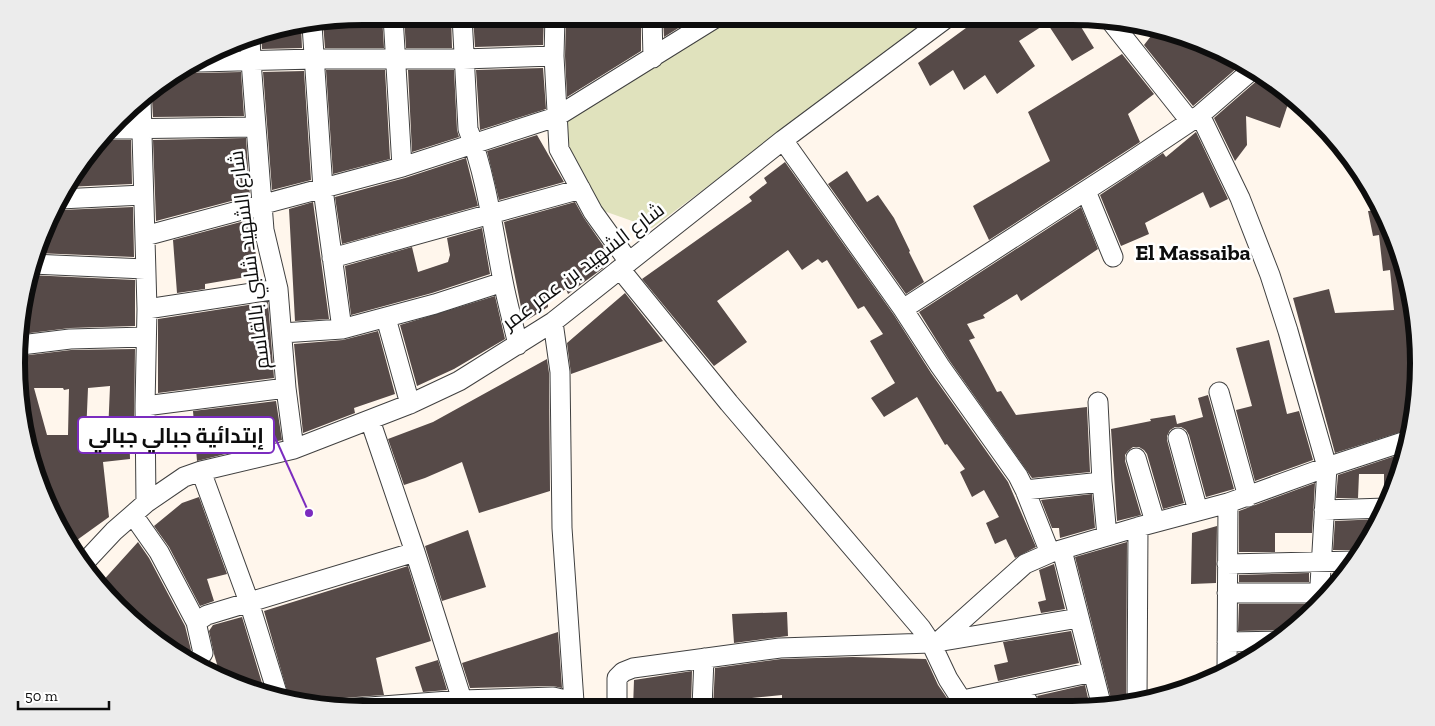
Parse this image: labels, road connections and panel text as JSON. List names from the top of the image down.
{
  "streets": {
    "street": ["شارع الشهيد شلبي بالقاسم", "شارع الشهيد بن عمر عمر"]
  },
  "crossings": [
    ["شارع الشهيد شلبي بالقاسم", "شارع الشهيد بن عمر عمر"]
  ],
  "districts": ["El Massaiba"],
  "places": ["إبتدائية جبالي جبالي"],
  "scale_bar": "50 m"
}
